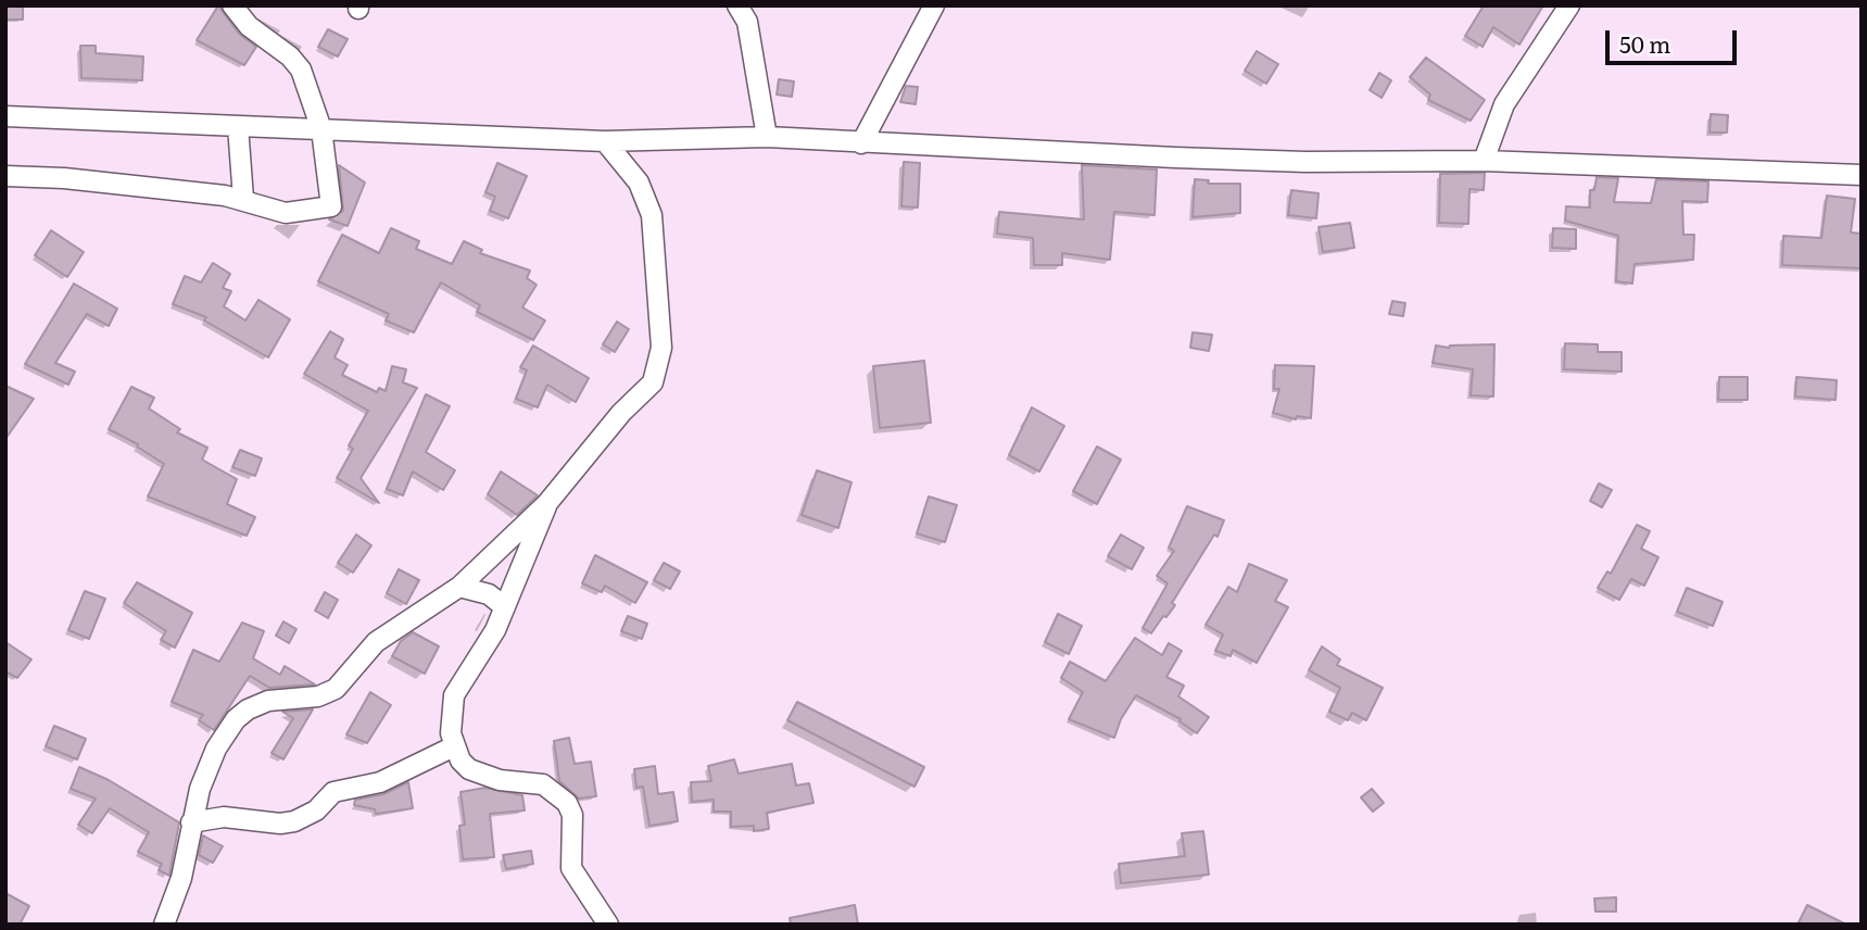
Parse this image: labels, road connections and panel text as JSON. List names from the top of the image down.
{
  "scale_bar": "50 m"
}
